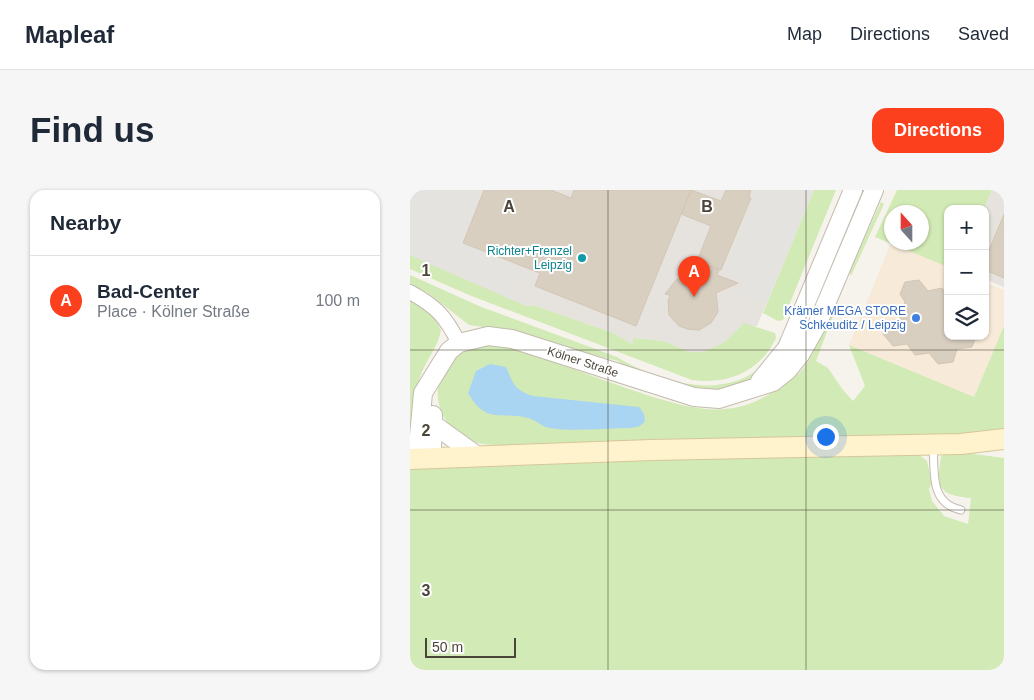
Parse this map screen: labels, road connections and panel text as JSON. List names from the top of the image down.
{
  "streets": {
    "street": ["Kölner Straße"]
  },
  "places": ["Richter+Frenzel Leipzig", "Krämer MEGA STORE Schkeuditz / Leipzig"],
  "scale_bar": "50 m",
  "north": "top",
  "page": {
    "header": "Mapleaf",
    "nav": ["Map", "Directions", "Saved"],
    "buttons": "Directions",
    "title": "Find us",
    "heading": "Nearby",
    "map_buttons": ["+", "−"],
    "list": [
      {
        "mark": "A",
        "name": "Bad-Center",
        "note": "Place · Kölner Straße",
        "value": "100 m"
      }
    ],
    "pins": "A",
    "scale": "50 m"
  },
  "grid": {
    "columns": ["A", "B"],
    "rows": ["1", "2", "3"]
  }
}
